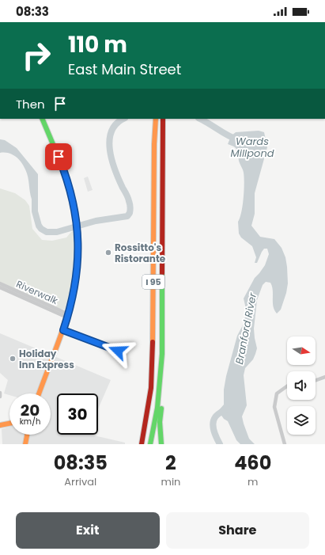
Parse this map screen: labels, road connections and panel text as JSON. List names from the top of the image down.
{
  "streets": {
    "main road": ["I 95"],
    "street": ["Riverwalk"]
  },
  "water": ["Wards Millpond", "Branford River"],
  "places": ["Rossitto's Ristorante", "Holiday Inn Express"],
  "north": "right",
  "page": {
    "status": "08:33",
    "turn": ["110 m", "East Main Street"],
    "then": "Then",
    "speed": "20 km/h",
    "limit": "30",
    "eta": [
      "08:35",
      "Arrival",
      "2",
      "min",
      "460",
      "m"
    ],
    "buttons": ["Exit", "Share"]
  }
}
